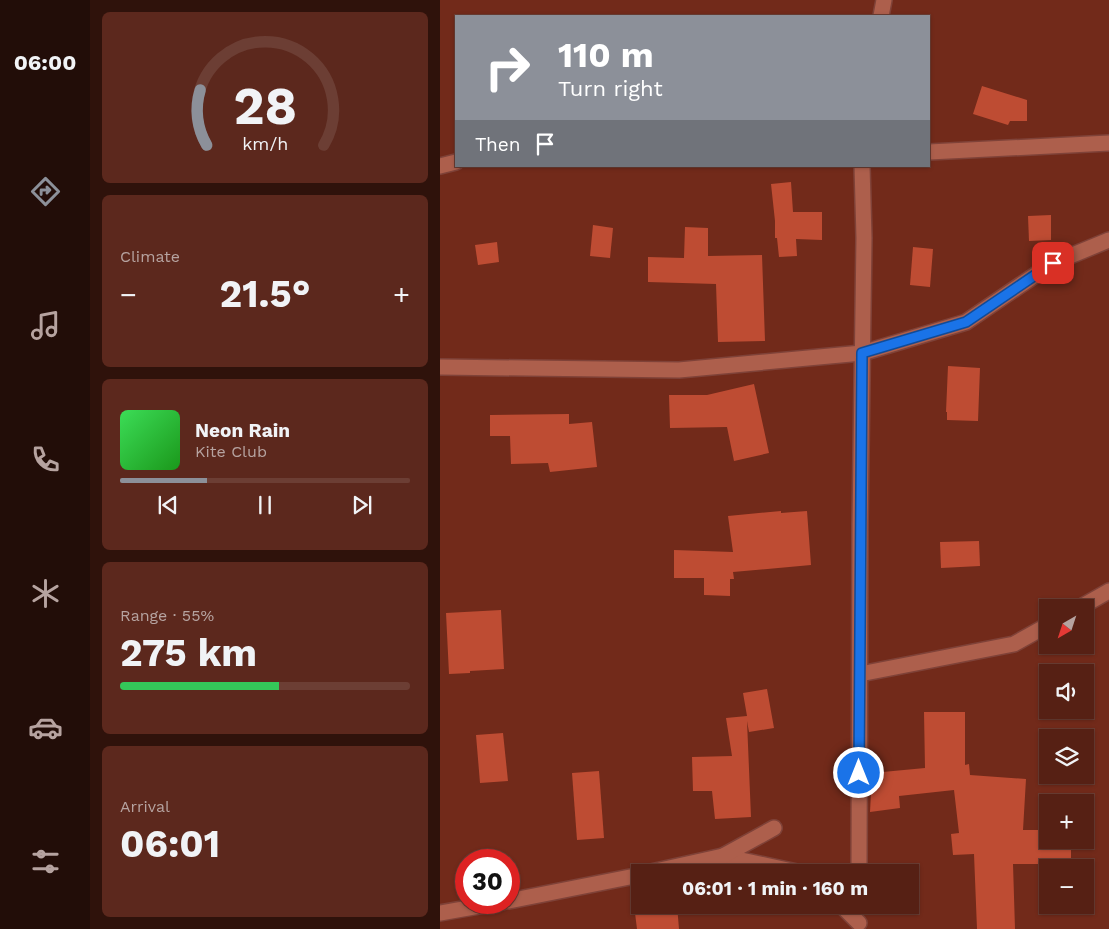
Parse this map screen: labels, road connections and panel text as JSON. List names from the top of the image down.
{
  "north": "bottom left",
  "page": {
    "tabs": "06:00",
    "turn": ["110 m", "Turn right"],
    "then": "Then",
    "tile": [
      "Climate",
      ["Range · 55%", "275 km"],
      ["Arrival", "06:01"]
    ],
    "heat": ["−", "21.5°", "+"],
    "song": ["Neon Rain", "Kite Club"],
    "map_buttons": ["+", "−"],
    "limit": "30",
    "trip": "06:01 · 1 min · 160 m",
    "gauge": ["28", "km/h"]
  }
}
